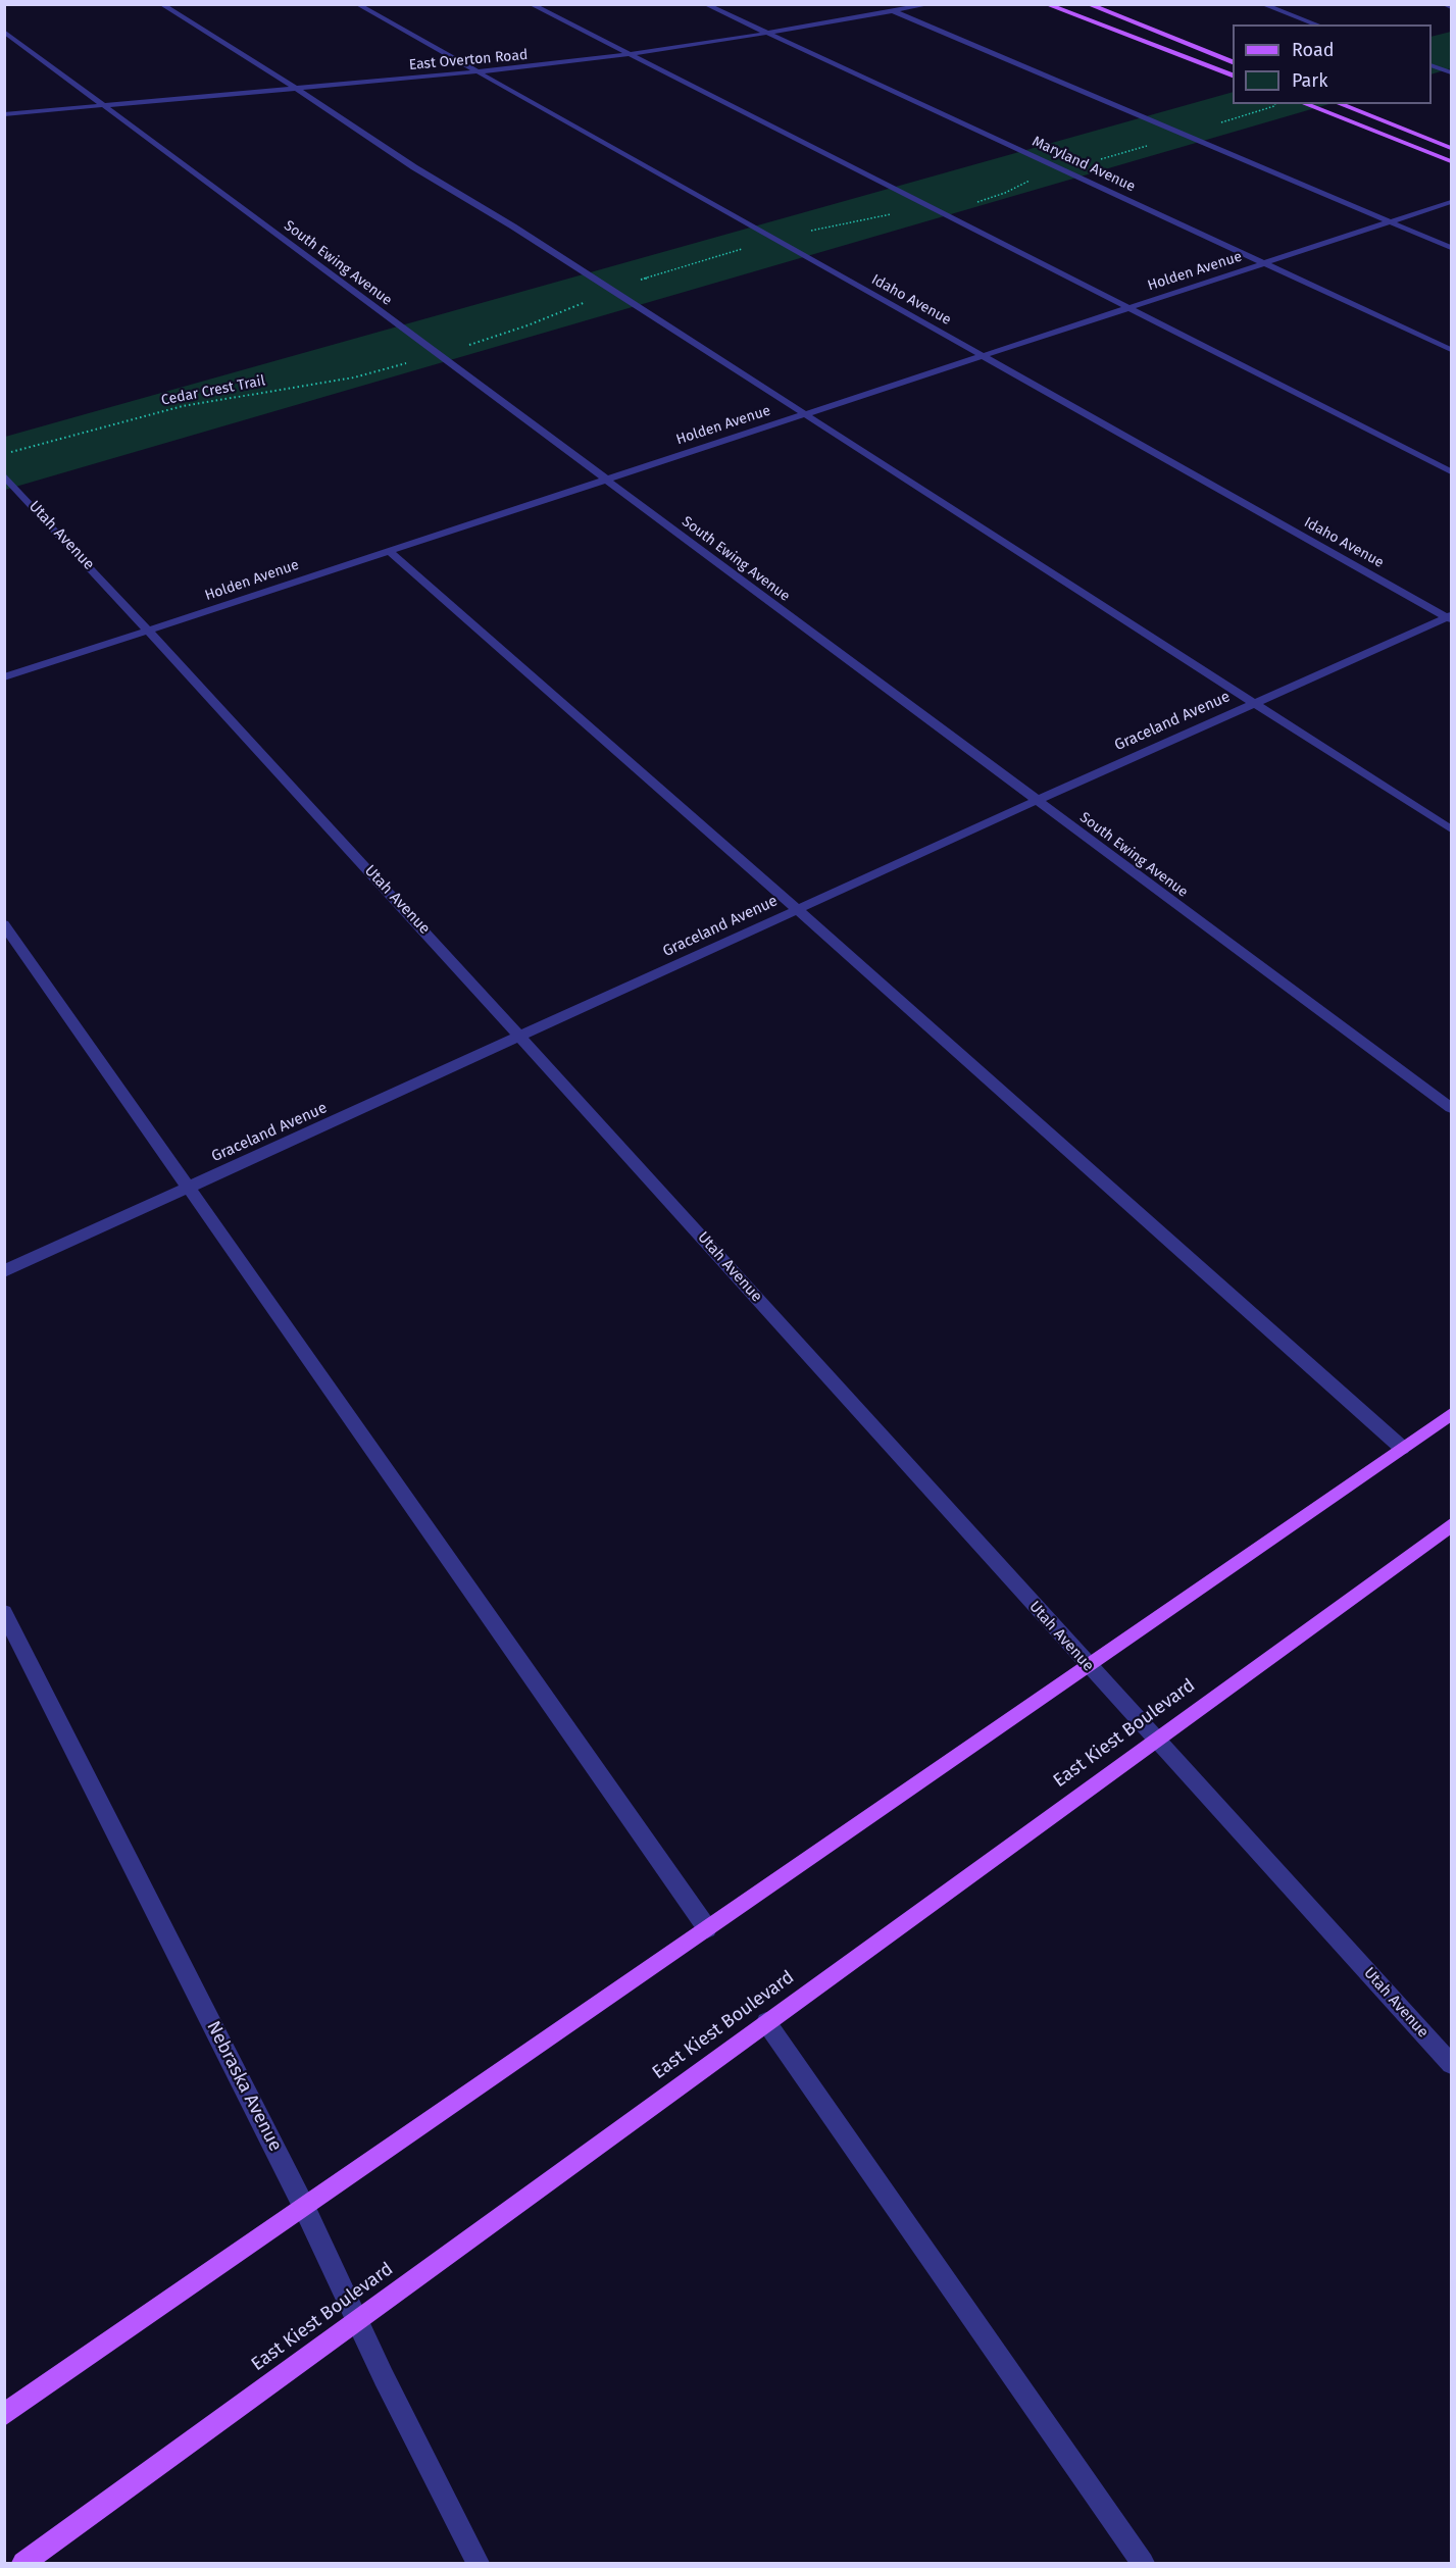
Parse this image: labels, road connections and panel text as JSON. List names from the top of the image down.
{
  "streets": {
    "main road": ["East Kiest Boulevard"],
    "street": [
      "East Overton Road",
      "Maryland Avenue",
      "South Ewing Avenue",
      "Holden Avenue",
      "Idaho Avenue",
      "Utah Avenue",
      "Graceland Avenue",
      "Nebraska Avenue"
    ],
    "path": ["Cedar Crest Trail"]
  },
  "crossings": [
    ["East Overton Road", "Maryland Avenue"],
    ["East Overton Road", "South Ewing Avenue"],
    ["East Overton Road", "Idaho Avenue"],
    ["Maryland Avenue", "Holden Avenue"],
    ["South Ewing Avenue", "Holden Avenue"],
    ["South Ewing Avenue", "Graceland Avenue"],
    ["Holden Avenue", "Idaho Avenue"],
    ["Holden Avenue", "Utah Avenue"],
    ["Idaho Avenue", "Graceland Avenue"],
    ["Utah Avenue", "Graceland Avenue"],
    ["Utah Avenue", "East Kiest Boulevard"],
    ["East Kiest Boulevard", "Nebraska Avenue"]
  ],
  "legend": ["Road", "Park"]
}
